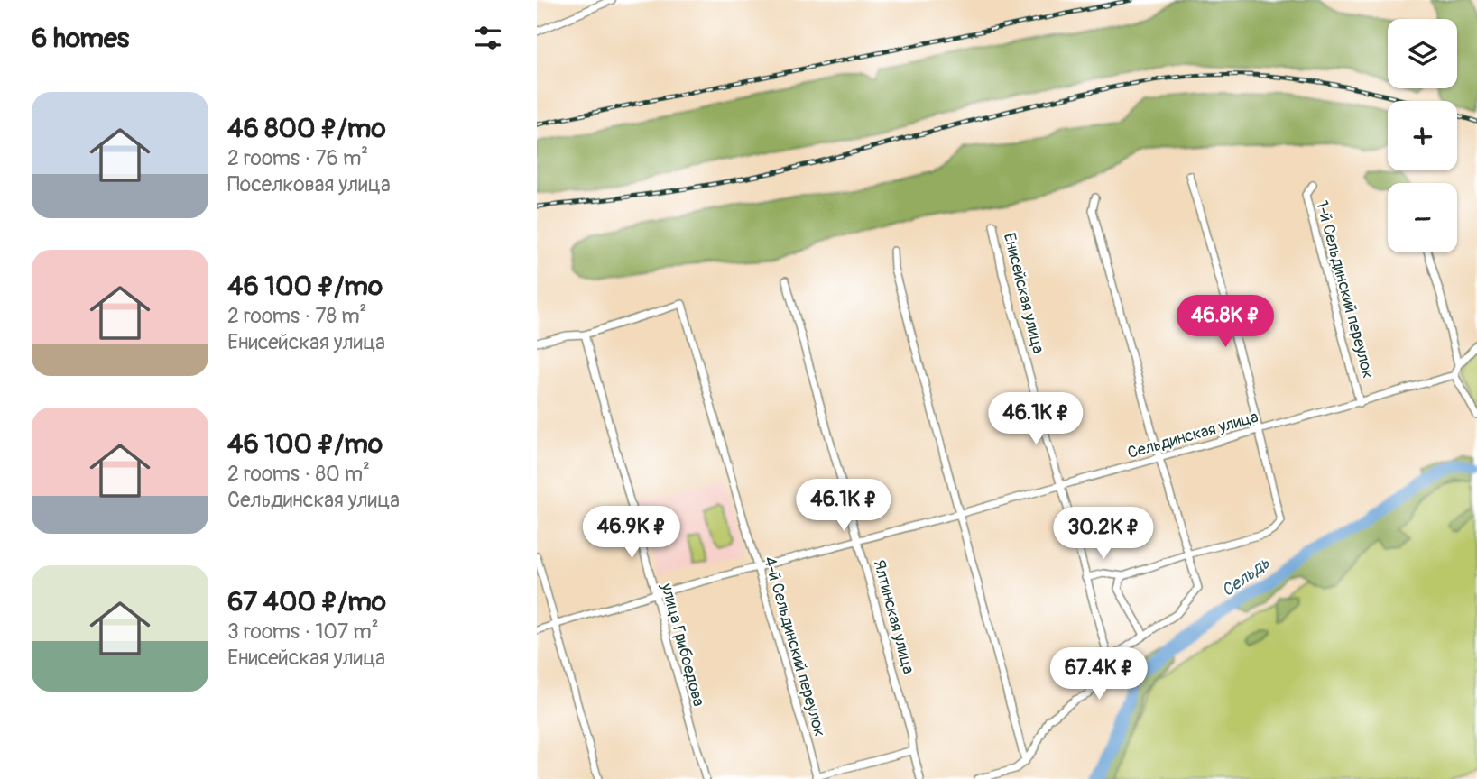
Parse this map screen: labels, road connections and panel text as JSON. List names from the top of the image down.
{
  "streets": {
    "street": [
      "1-й Сельдинский переулок",
      "Енисейская улица",
      "Сельдинская улица",
      "Ялтинская улица",
      "улица Грибоедова",
      "4-й Сельдинский переулок"
    ]
  },
  "crossings": [
    ["1-й Сельдинский переулок", "Сельдинская улица"],
    ["Енисейская улица", "Сельдинская улица"],
    ["Сельдинская улица", "Ялтинская улица"],
    ["Сельдинская улица", "улица Грибоедова"],
    ["Сельдинская улица", "4-й Сельдинский переулок"],
    ["улица Грибоедова", "4-й Сельдинский переулок"]
  ],
  "water": ["Сельдь"],
  "page": {
    "heading": "6 homes",
    "map_buttons": ["+", "−"],
    "list": [
      {
        "name": "46 800 ₽/mo",
        "note": "2 rooms · 76 m² · Поселковая улица"
      },
      {
        "name": "46 100 ₽/mo",
        "note": "2 rooms · 78 m² · Енисейская улица"
      },
      {
        "name": "46 100 ₽/mo",
        "note": "2 rooms · 80 m² · Сельдинская улица"
      },
      {
        "name": "67 400 ₽/mo",
        "note": "3 rooms · 107 m² · Енисейская улица"
      }
    ],
    "price": [
      "46.8K ₽",
      "46.1K ₽",
      "46.1K ₽",
      "46.9K ₽",
      "30.2K ₽",
      "67.4K ₽"
    ]
  }
}
